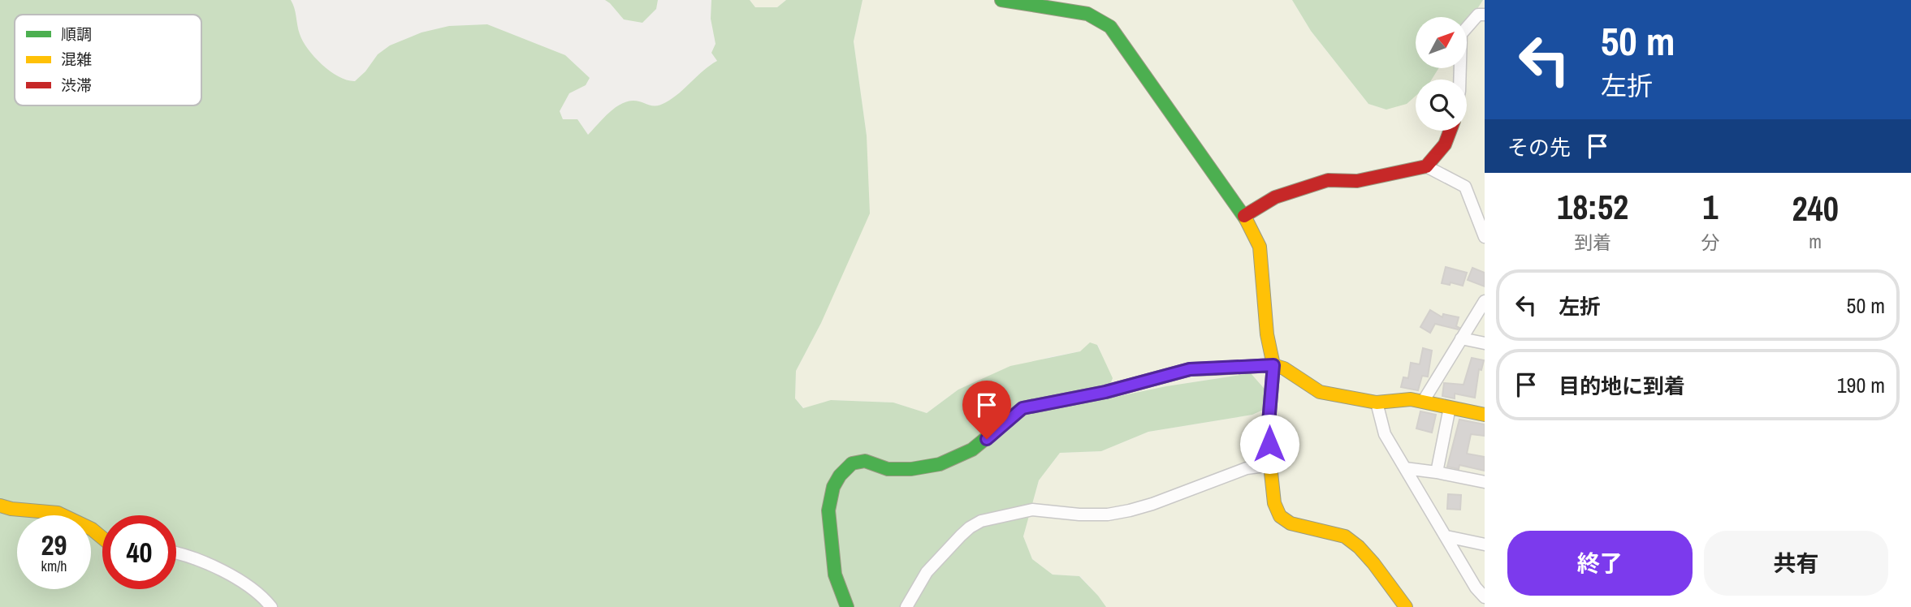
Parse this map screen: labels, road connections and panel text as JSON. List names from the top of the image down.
{
  "legend": ["順調", "混雑", "渋滞"],
  "north": "top right",
  "page": {
    "turn": ["50 m", "左折"],
    "then": "その先",
    "eta": [
      "18:52",
      "到着",
      "1",
      "分",
      "240",
      "m"
    ],
    "list": [
      {
        "name": "左折",
        "value": "50 m"
      },
      {
        "name": "目的地に到着",
        "value": "190 m"
      }
    ],
    "speed": "29 km/h",
    "limit": "40",
    "buttons": ["終了", "共有"]
  }
}
